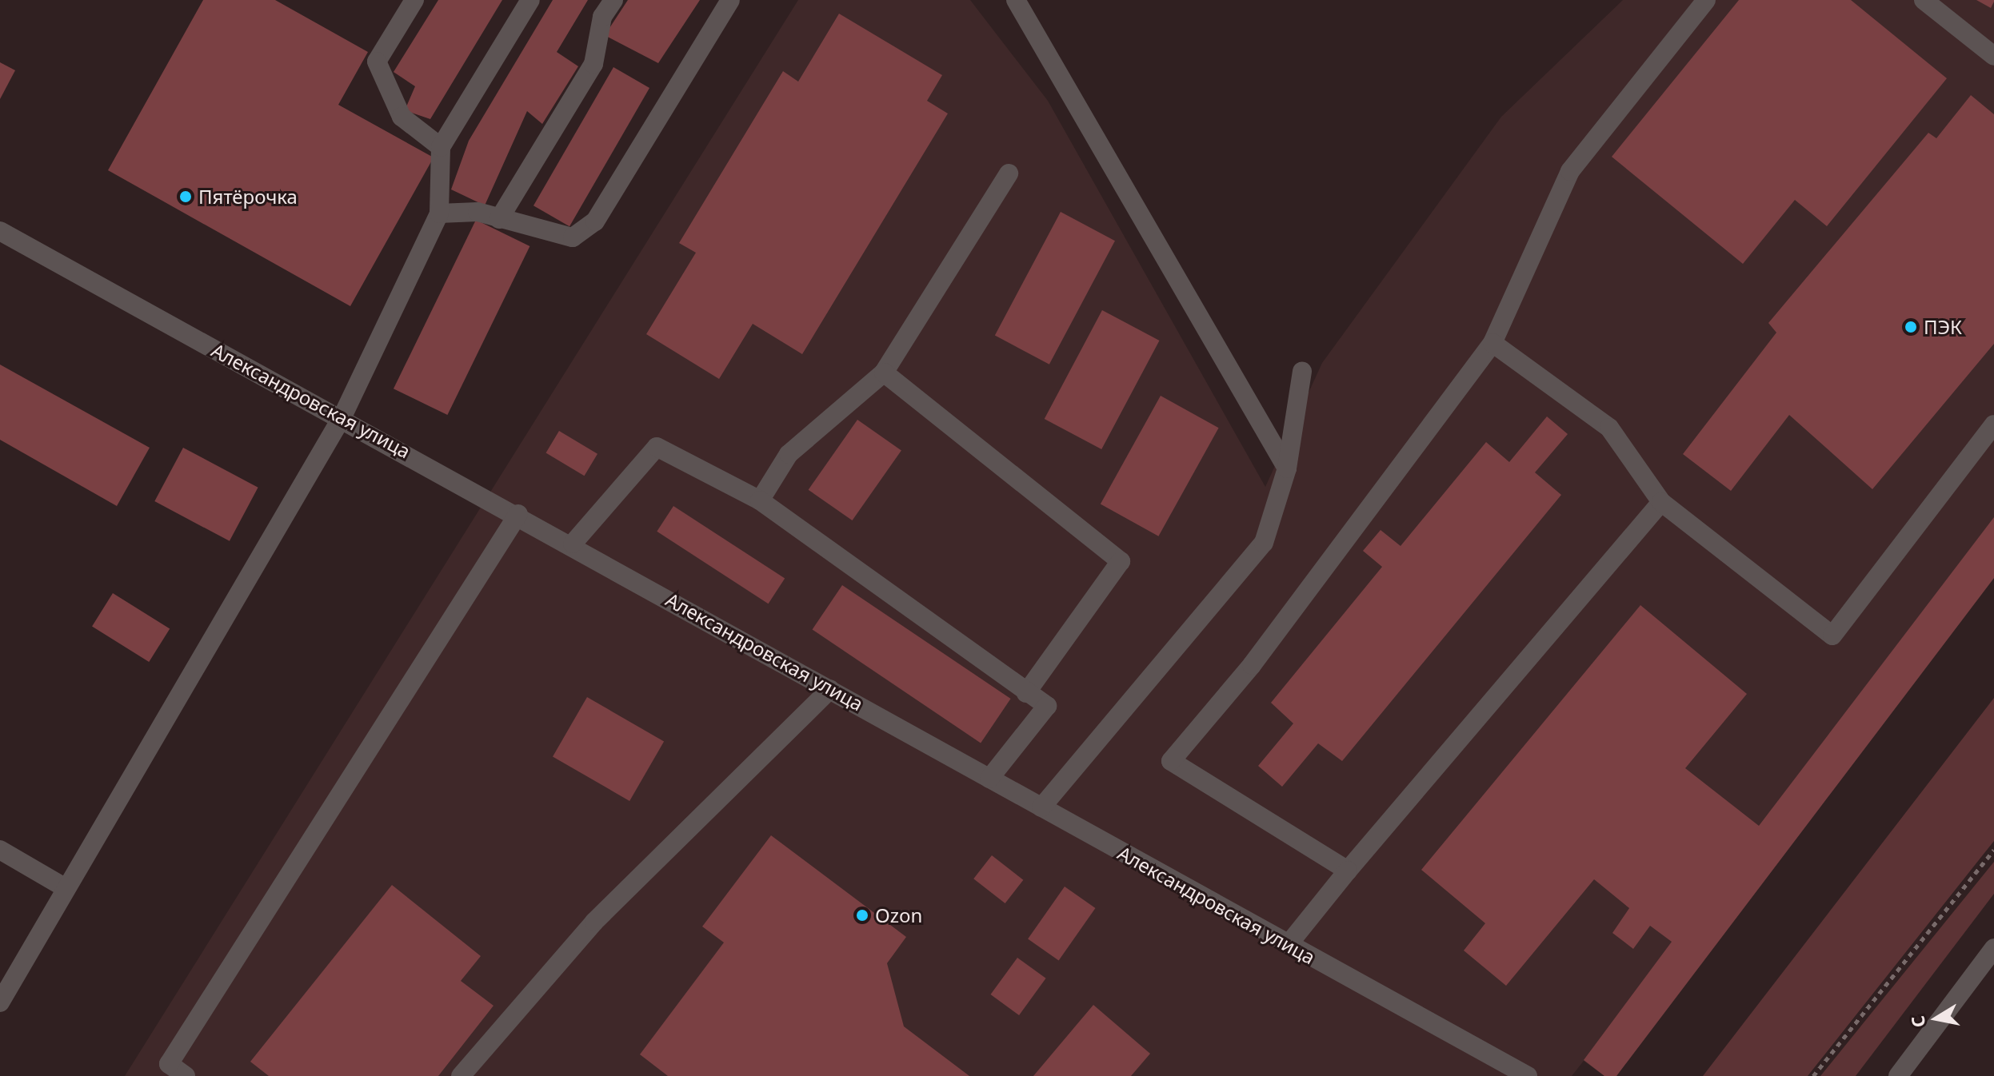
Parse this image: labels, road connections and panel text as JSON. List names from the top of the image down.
{
  "streets": {
    "street": ["Александровская улица"]
  },
  "places": ["Пятёрочка", "ПЭК", "Ozon"],
  "north": "left"
}
